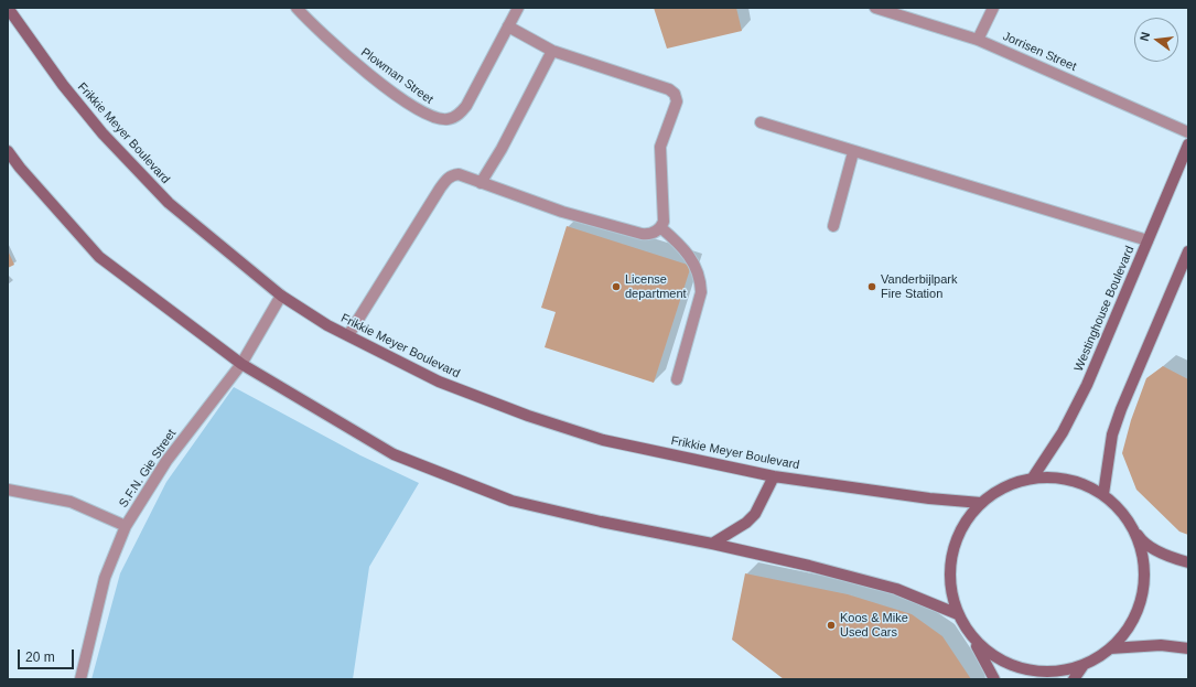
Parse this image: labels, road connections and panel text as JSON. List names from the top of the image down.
{
  "streets": {
    "main road": ["Frikkie Meyer Boulevard", "Westinghouse Boulevard"],
    "street": ["Jorrisen Street", "Plowman Street", "S.F.N. Gie Street"]
  },
  "crossings": [
    ["Frikkie Meyer Boulevard", "S.F.N. Gie Street"]
  ],
  "places": ["License department", "Vanderbijlpark Fire Station", "Koos & Mike Used Cars"],
  "scale_bar": "20 m",
  "north": "left"
}
